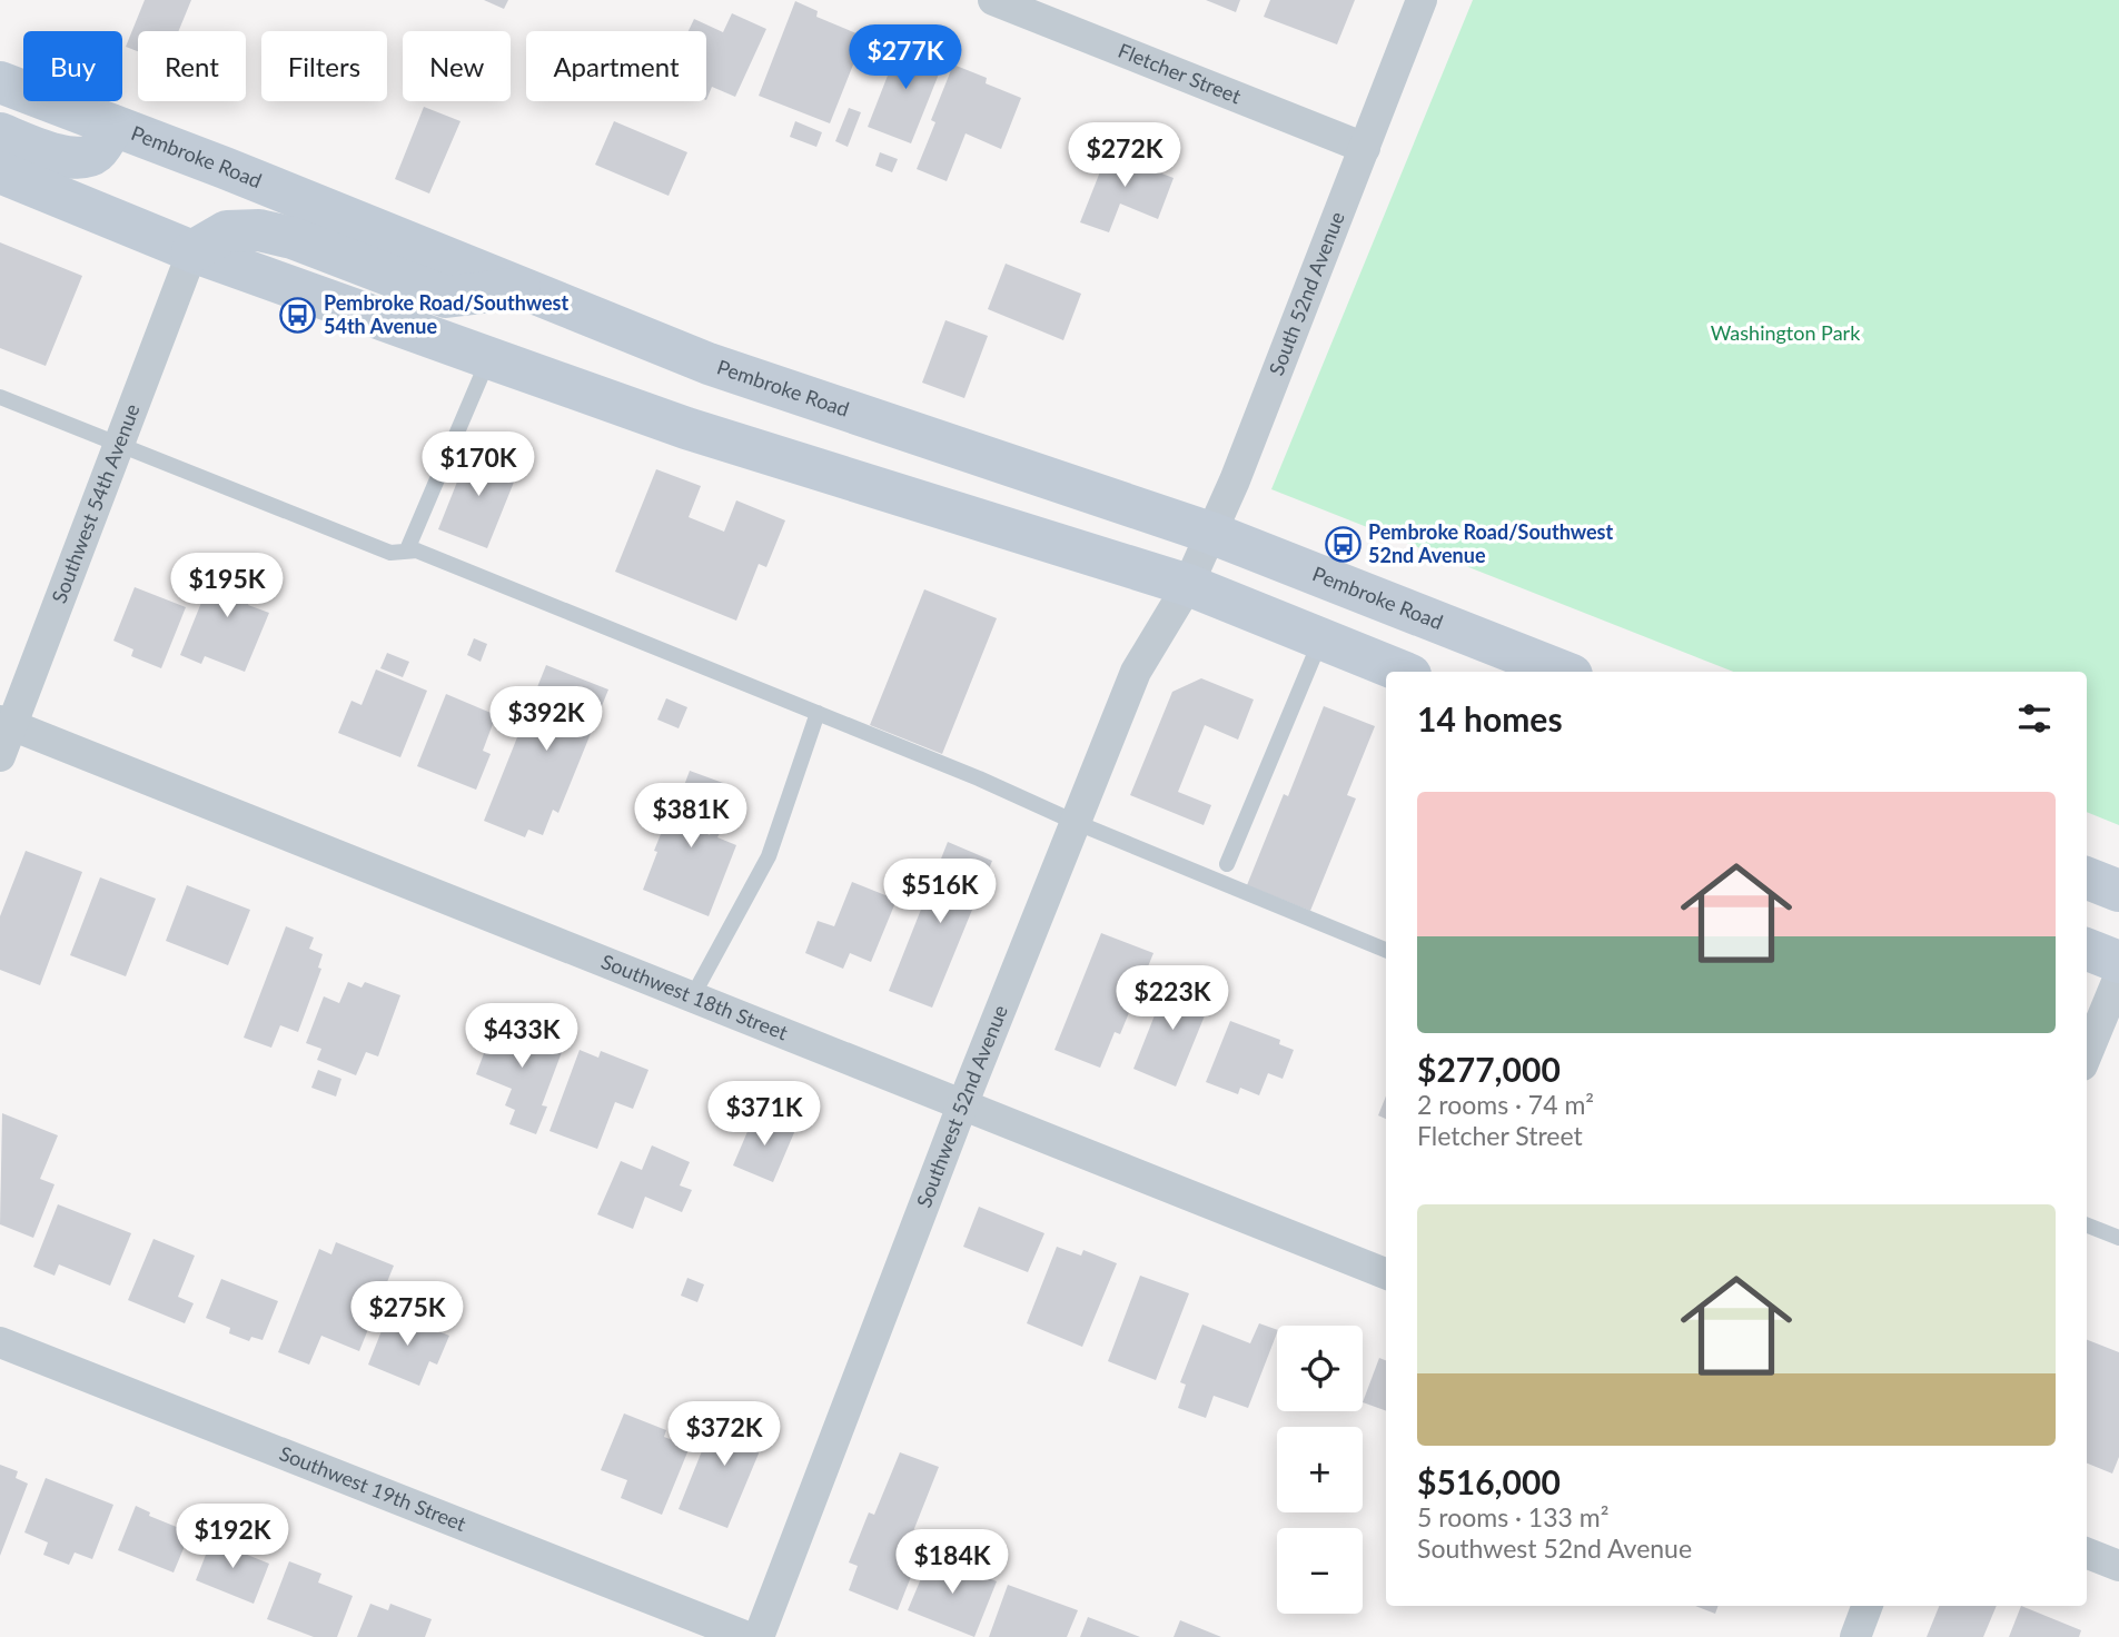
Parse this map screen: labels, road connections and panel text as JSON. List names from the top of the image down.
{
  "streets": {
    "main road": ["Pembroke Road"],
    "street": [
      "Fletcher Street",
      "South 52nd Avenue",
      "Southwest 54th Avenue",
      "Southwest 18th Street",
      "Southwest 52nd Avenue",
      "Southwest 19th Street"
    ]
  },
  "crossings": [
    ["Fletcher Street", "South 52nd Avenue"],
    ["Pembroke Road", "South 52nd Avenue"],
    ["South 52nd Avenue", "Southwest 52nd Avenue"],
    ["Southwest 54th Avenue", "Southwest 18th Street"],
    ["Southwest 18th Street", "Southwest 52nd Avenue"]
  ],
  "parks": ["Washington Park"],
  "places": {
    "bus stop": ["Pembroke Road/Southwest 54th Avenue", "Pembroke Road/Southwest 52nd Avenue"]
  },
  "page": {
    "price": [
      "$277K",
      "$272K",
      "$170K",
      "$195K",
      "$392K",
      "$381K",
      "$516K",
      "$223K",
      "$433K",
      "$371K",
      "$275K",
      "$372K",
      "$192K",
      "$184K"
    ],
    "chip": [
      "Buy",
      "Rent",
      "Filters",
      "New",
      "Apartment"
    ],
    "heading": "14 homes",
    "list": [
      {
        "name": "$277,000",
        "note": "2 rooms · 74 m² · Fletcher Street"
      },
      {
        "name": "$516,000",
        "note": "5 rooms · 133 m² · Southwest 52nd Avenue"
      }
    ],
    "map_buttons": ["+", "−"]
  }
}
